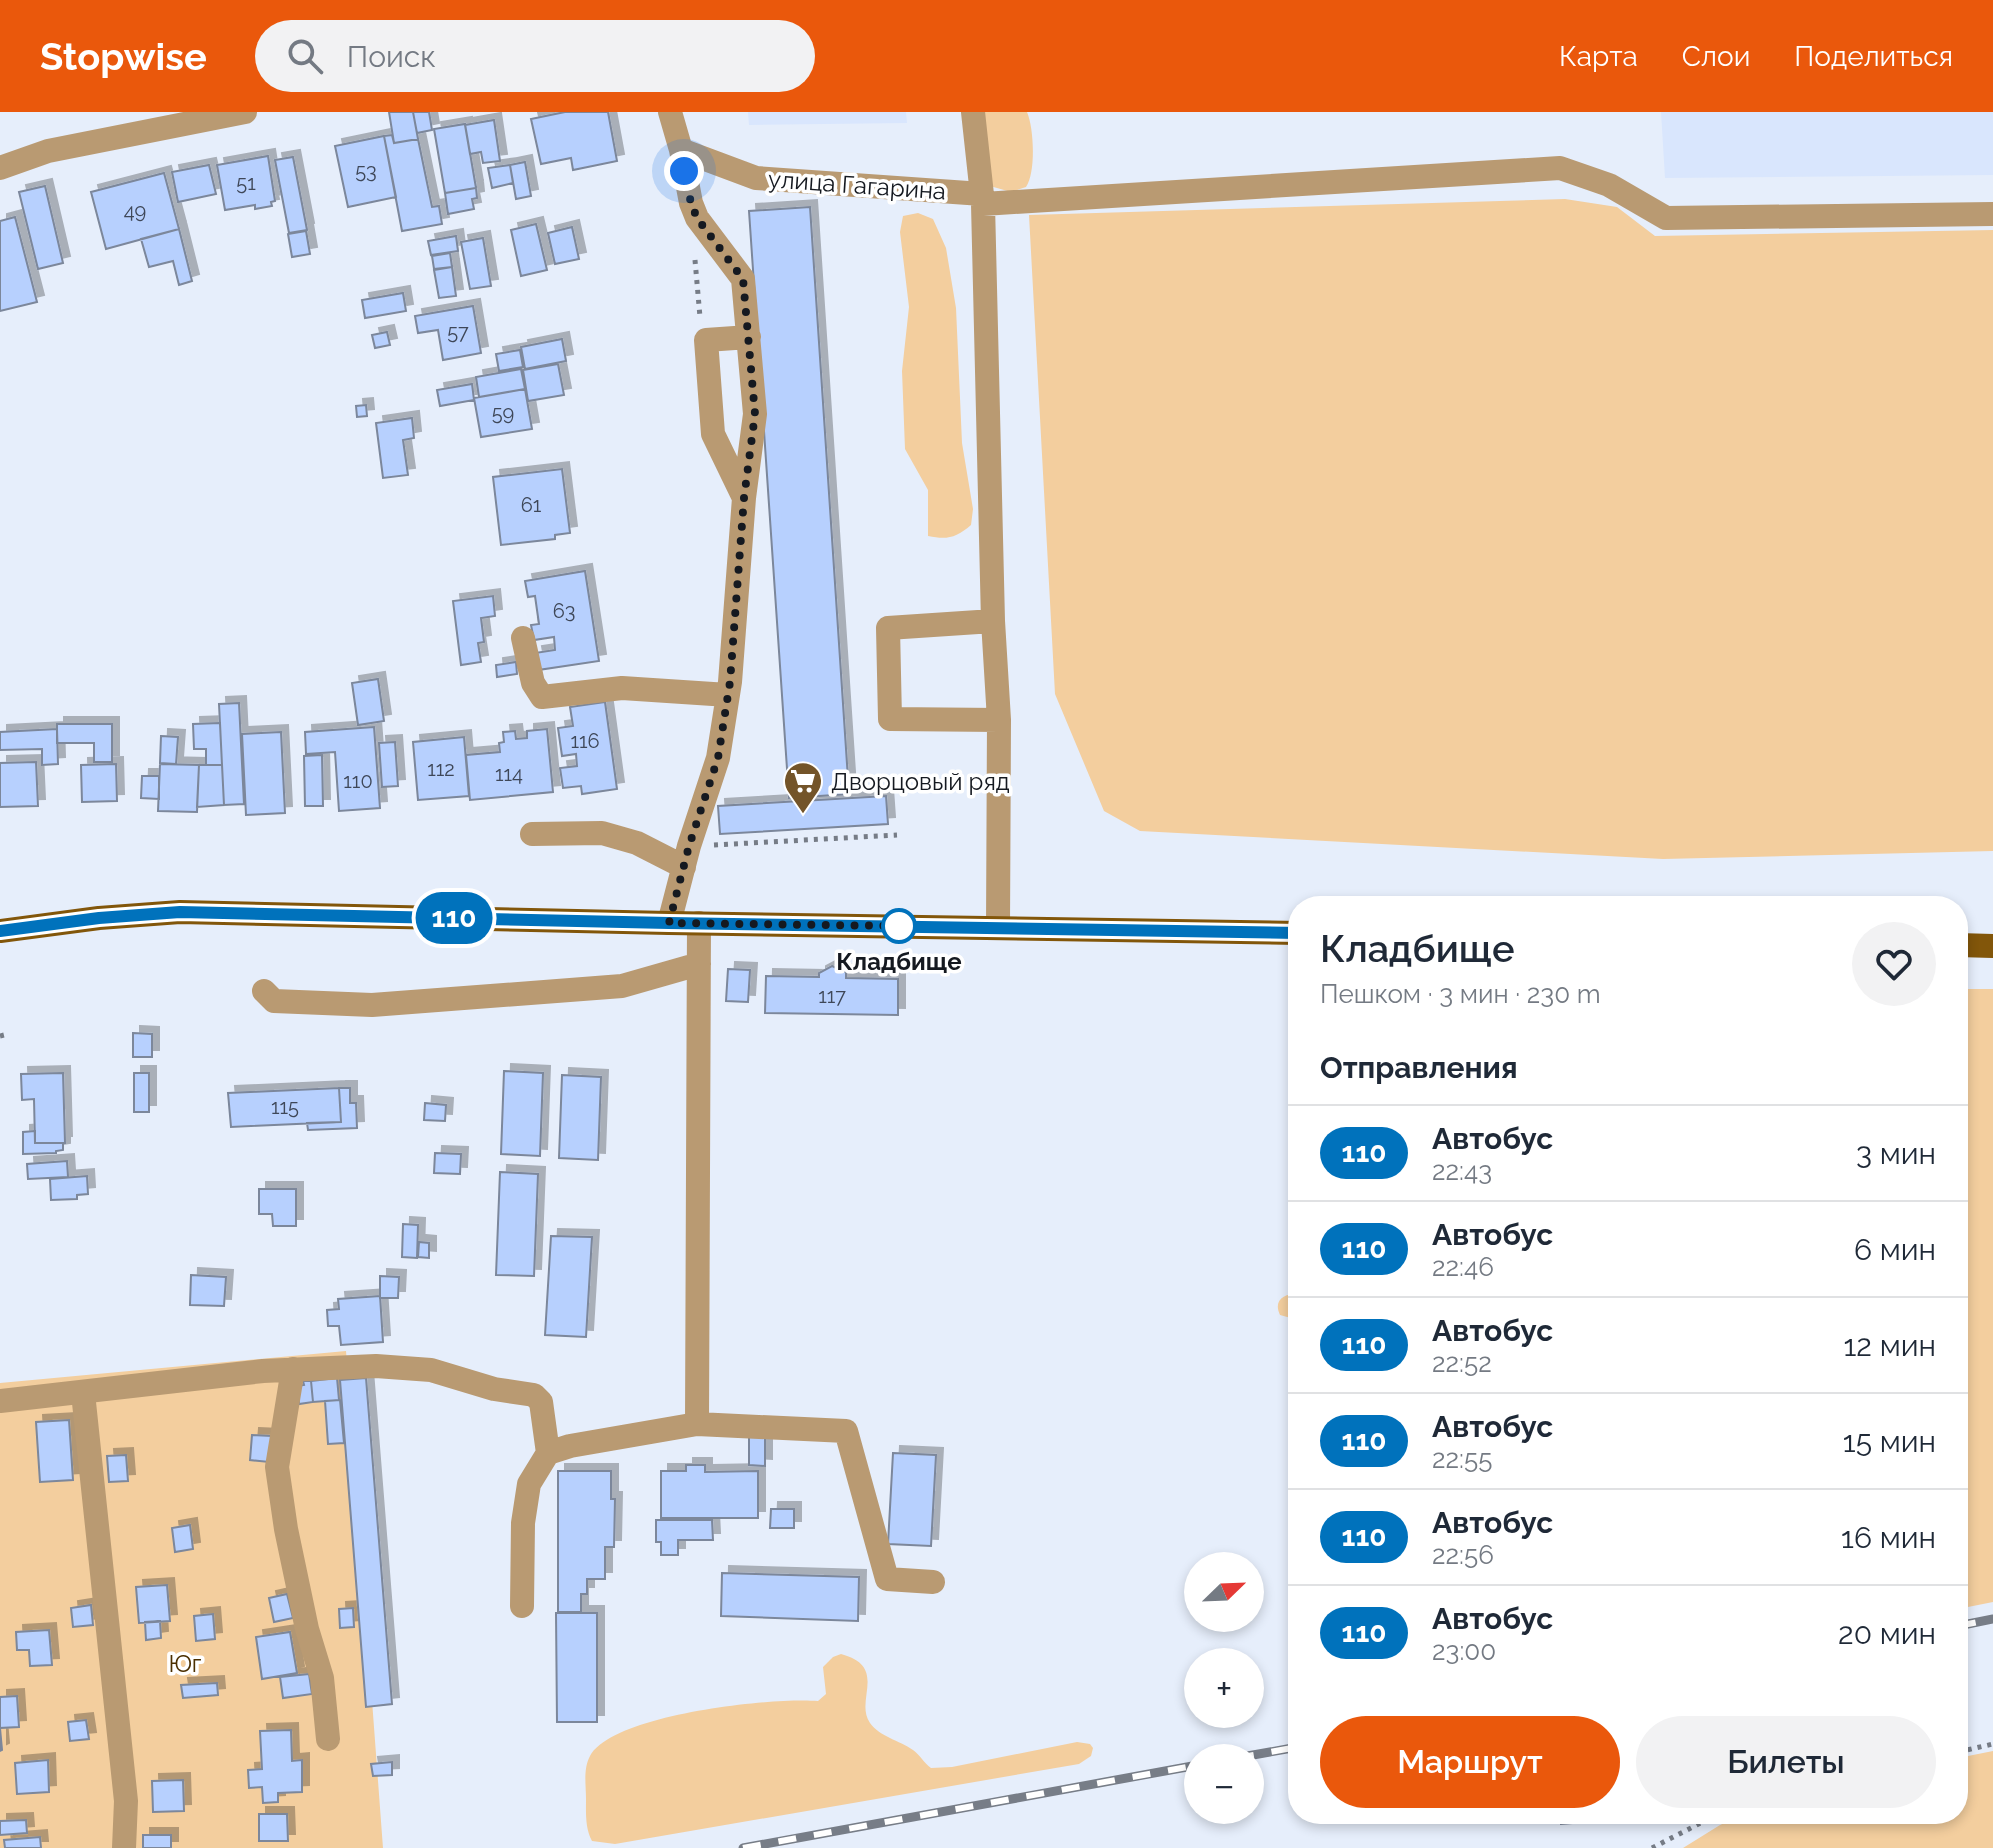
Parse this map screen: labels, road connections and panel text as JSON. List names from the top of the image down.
{
  "streets": {
    "street": ["улица Гагарина"]
  },
  "parks": ["Юг"],
  "places": {
    "supermarket": ["Дворцовый ряд"],
    "other": ["Кладбище"]
  },
  "lines": ["bus line 110"],
  "house_numbers": [
    "53",
    "51",
    "49",
    "57",
    "59",
    "61",
    "63",
    "116",
    "112",
    "114",
    "110",
    "117",
    "115"
  ],
  "north": "top right",
  "page": {
    "header": "Stopwise",
    "search": "Поиск",
    "nav": ["Карта", "Слои", "Поделиться"],
    "on_map": "110",
    "heading": [
      ["Кладбище", "Пешком · 3 мин · 230 m"],
      "Отправления"
    ],
    "list": [
      {
        "mark": "110",
        "name": "Автобус",
        "note": "22:43",
        "value": "3 мин"
      },
      {
        "mark": "110",
        "name": "Автобус",
        "note": "22:46",
        "value": "6 мин"
      },
      {
        "mark": "110",
        "name": "Автобус",
        "note": "22:52",
        "value": "12 мин"
      },
      {
        "mark": "110",
        "name": "Автобус",
        "note": "22:55",
        "value": "15 мин"
      },
      {
        "mark": "110",
        "name": "Автобус",
        "note": "22:56",
        "value": "16 мин"
      },
      {
        "mark": "110",
        "name": "Автобус",
        "note": "23:00",
        "value": "20 мин"
      }
    ],
    "map_buttons": ["+", "−"],
    "buttons": ["Маршрут", "Билеты"]
  }
}
